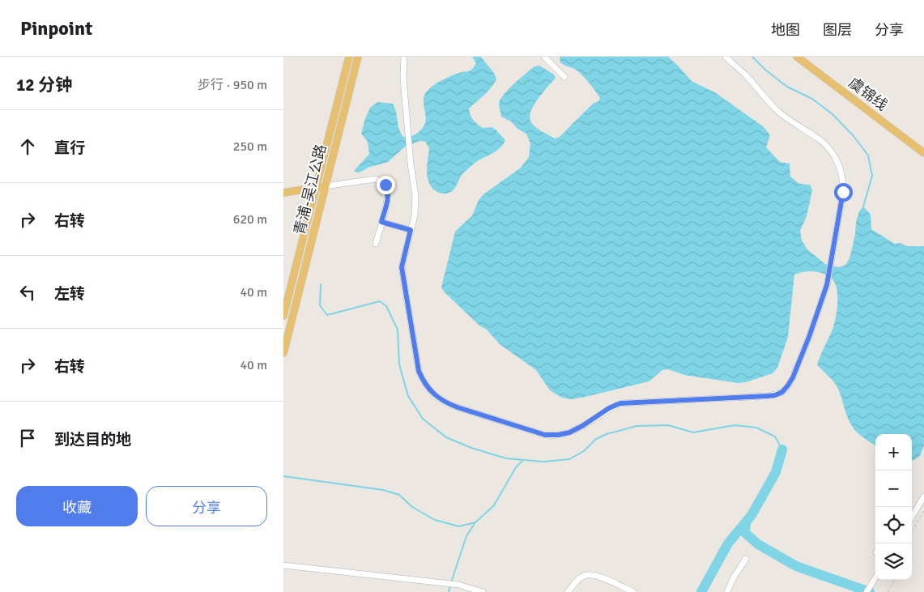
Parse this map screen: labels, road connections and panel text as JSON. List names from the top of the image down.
{
  "streets": {
    "main road": ["虞锦线", "青浦-吴江公路"]
  },
  "page": {
    "header": "Pinpoint",
    "nav": ["地图", "图层", "分享"],
    "heading": ["12 分钟", "步行 · 950 m"],
    "list": [
      ["直行", "250 m"],
      ["右转", "620 m"],
      ["左转", "40 m"],
      ["右转", "40 m"],
      "到达目的地"
    ],
    "map_buttons": ["+", "−"],
    "buttons": ["收藏", "分享"]
  }
}
